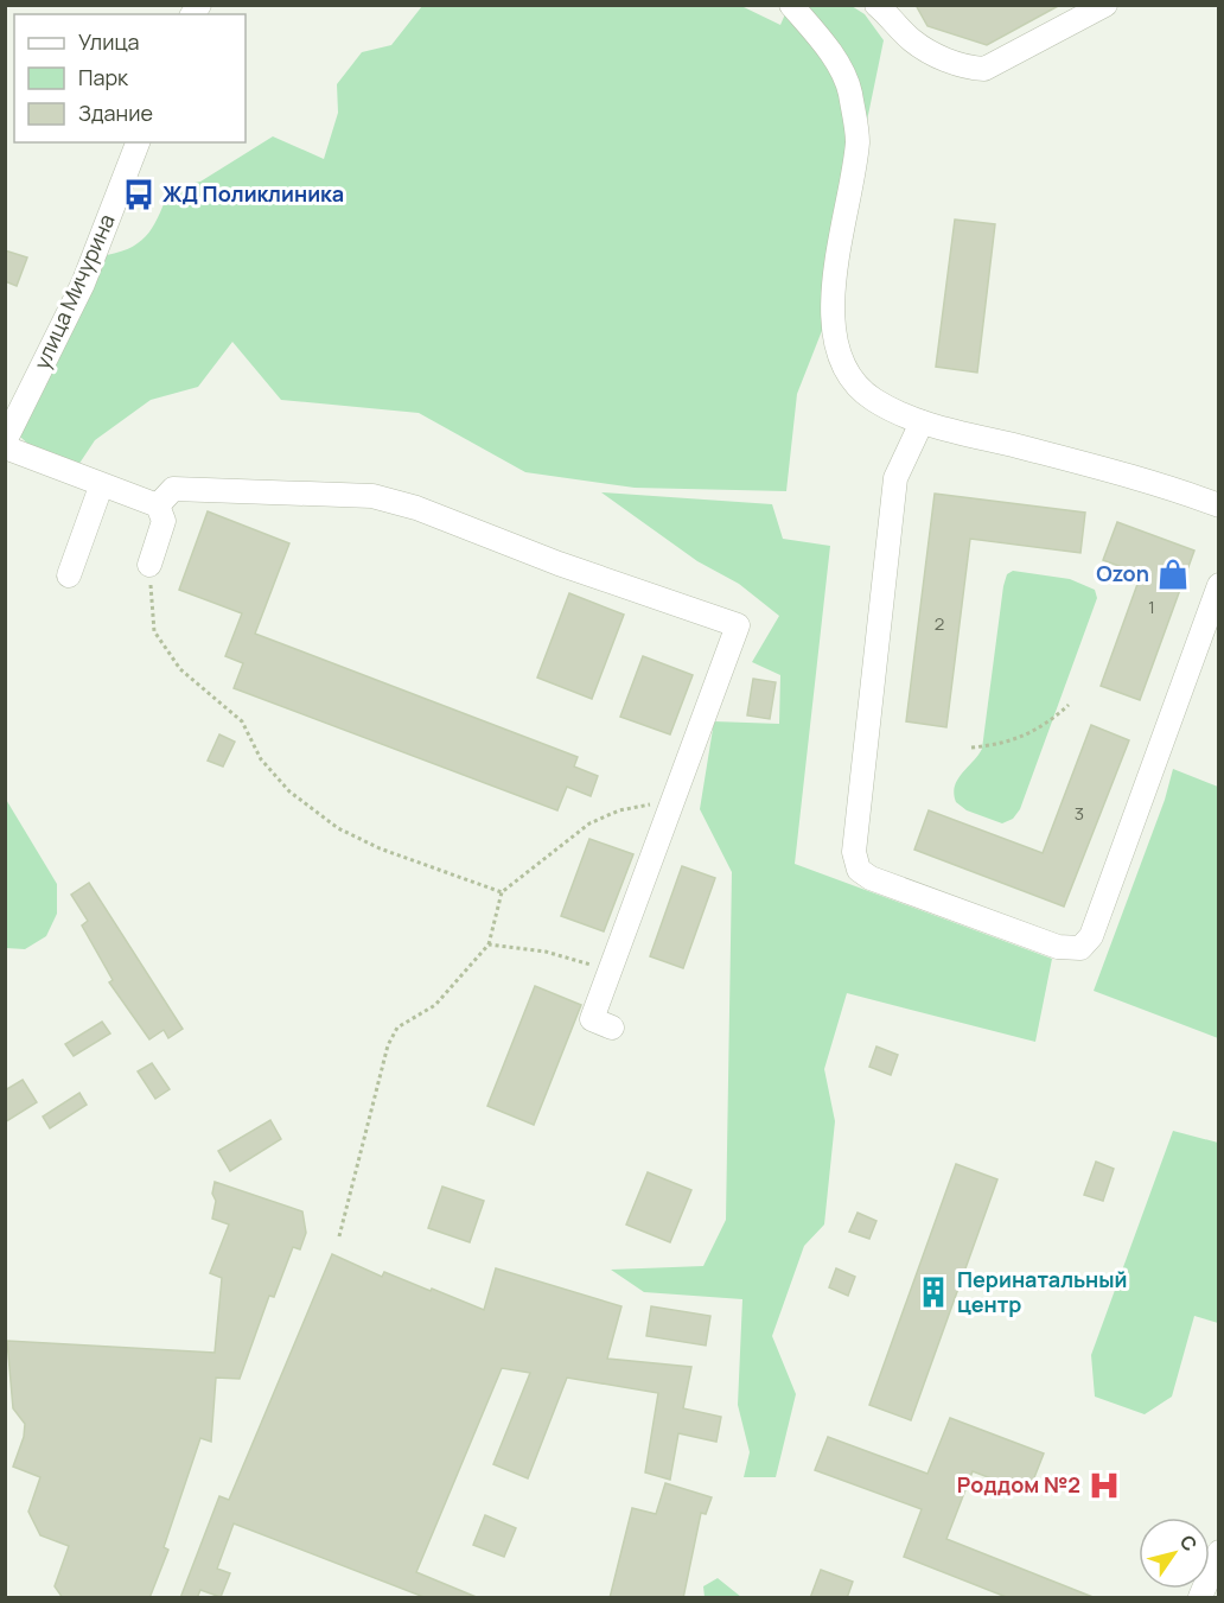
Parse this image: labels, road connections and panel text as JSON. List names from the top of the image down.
{
  "streets": {
    "street": ["улица Мичурина"]
  },
  "places": {
    "bus stop": ["ЖД Поликлиника"],
    "shop": ["Ozon"],
    "building": ["Перинатальный центр"],
    "hospital": ["Роддом №2"]
  },
  "house_numbers": ["1", "2", "3"],
  "legend": ["Улица", "Парк", "Здание"],
  "north": "top right"
}
